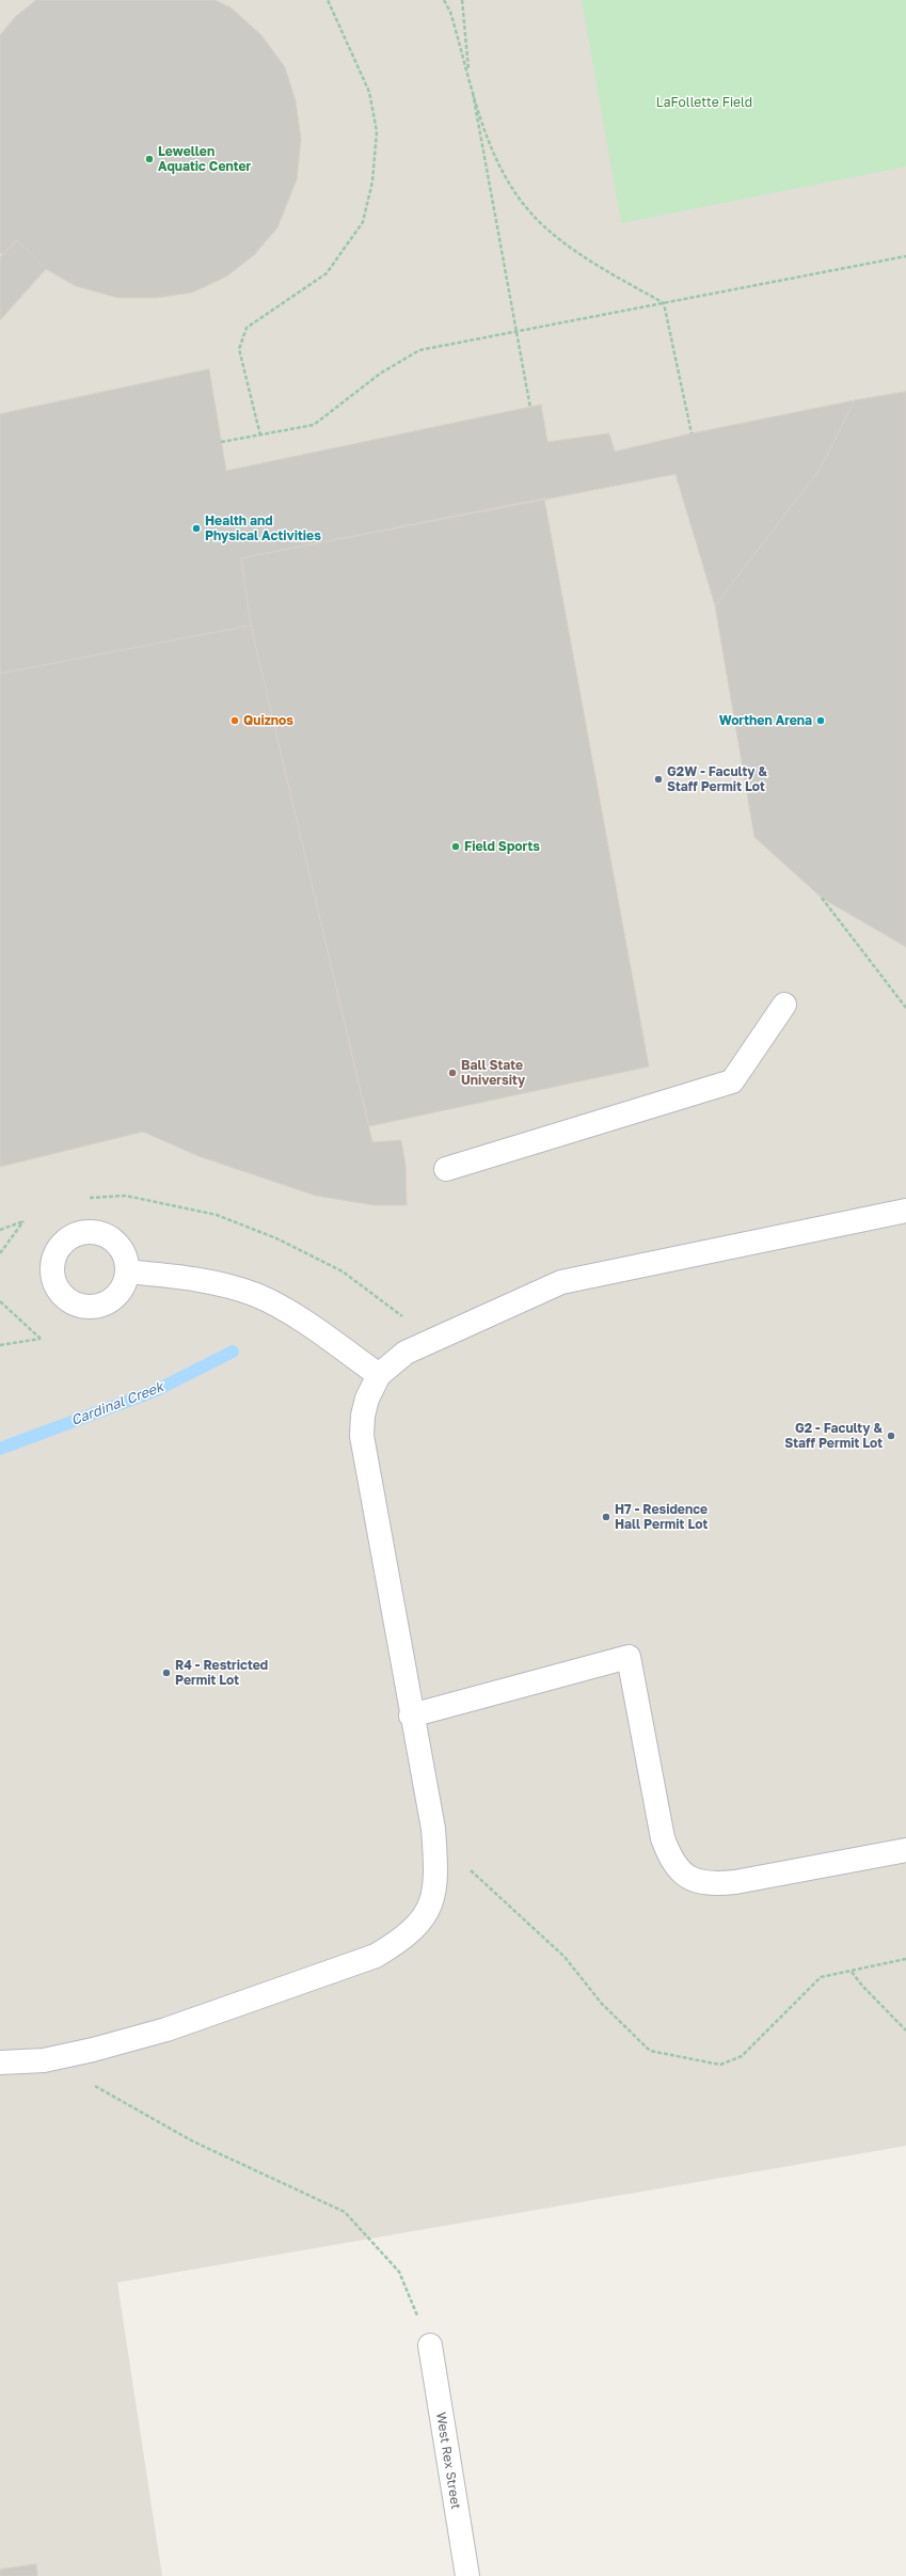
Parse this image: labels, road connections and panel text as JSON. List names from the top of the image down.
{
  "streets": {
    "street": ["West Rex Street"]
  },
  "water": ["Cardinal Creek"],
  "parks": ["LaFollette Field"],
  "places": [
    "Lewellen Aquatic Center",
    "Health and Physical Activities",
    "Quiznos",
    "Worthen Arena",
    "G2W - Faculty & Staff Permit Lot",
    "Field Sports",
    "Ball State University",
    "G2 - Faculty & Staff Permit Lot",
    "H7 - Residence Hall Permit Lot",
    "R4 - Restricted Permit Lot"
  ]
}
